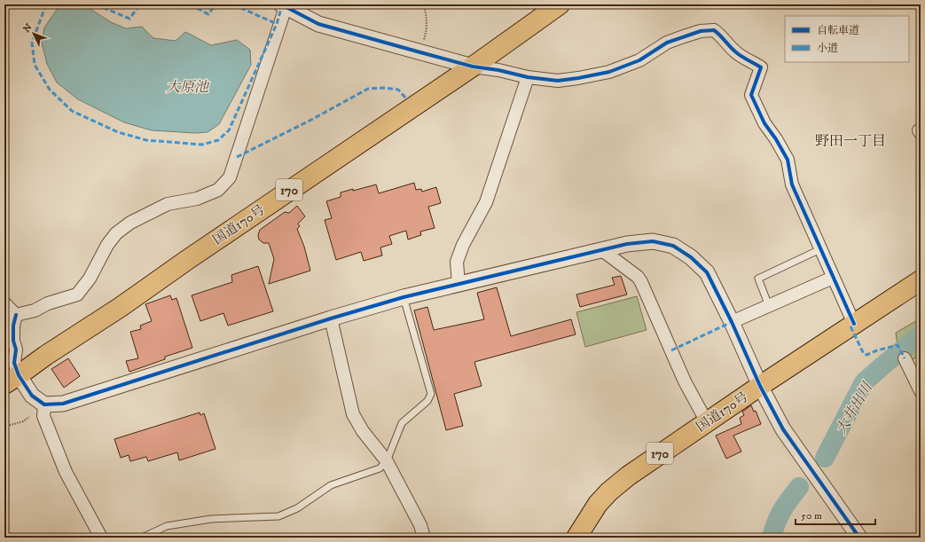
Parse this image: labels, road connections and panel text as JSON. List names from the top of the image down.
{
  "streets": {
    "highway": ["170", "国道170号"]
  },
  "districts": ["野田一丁目"],
  "water": ["大原池", "大井出川"],
  "legend": ["自転車道", "小道"],
  "scale_bar": "50 m",
  "north": "top left"
}
